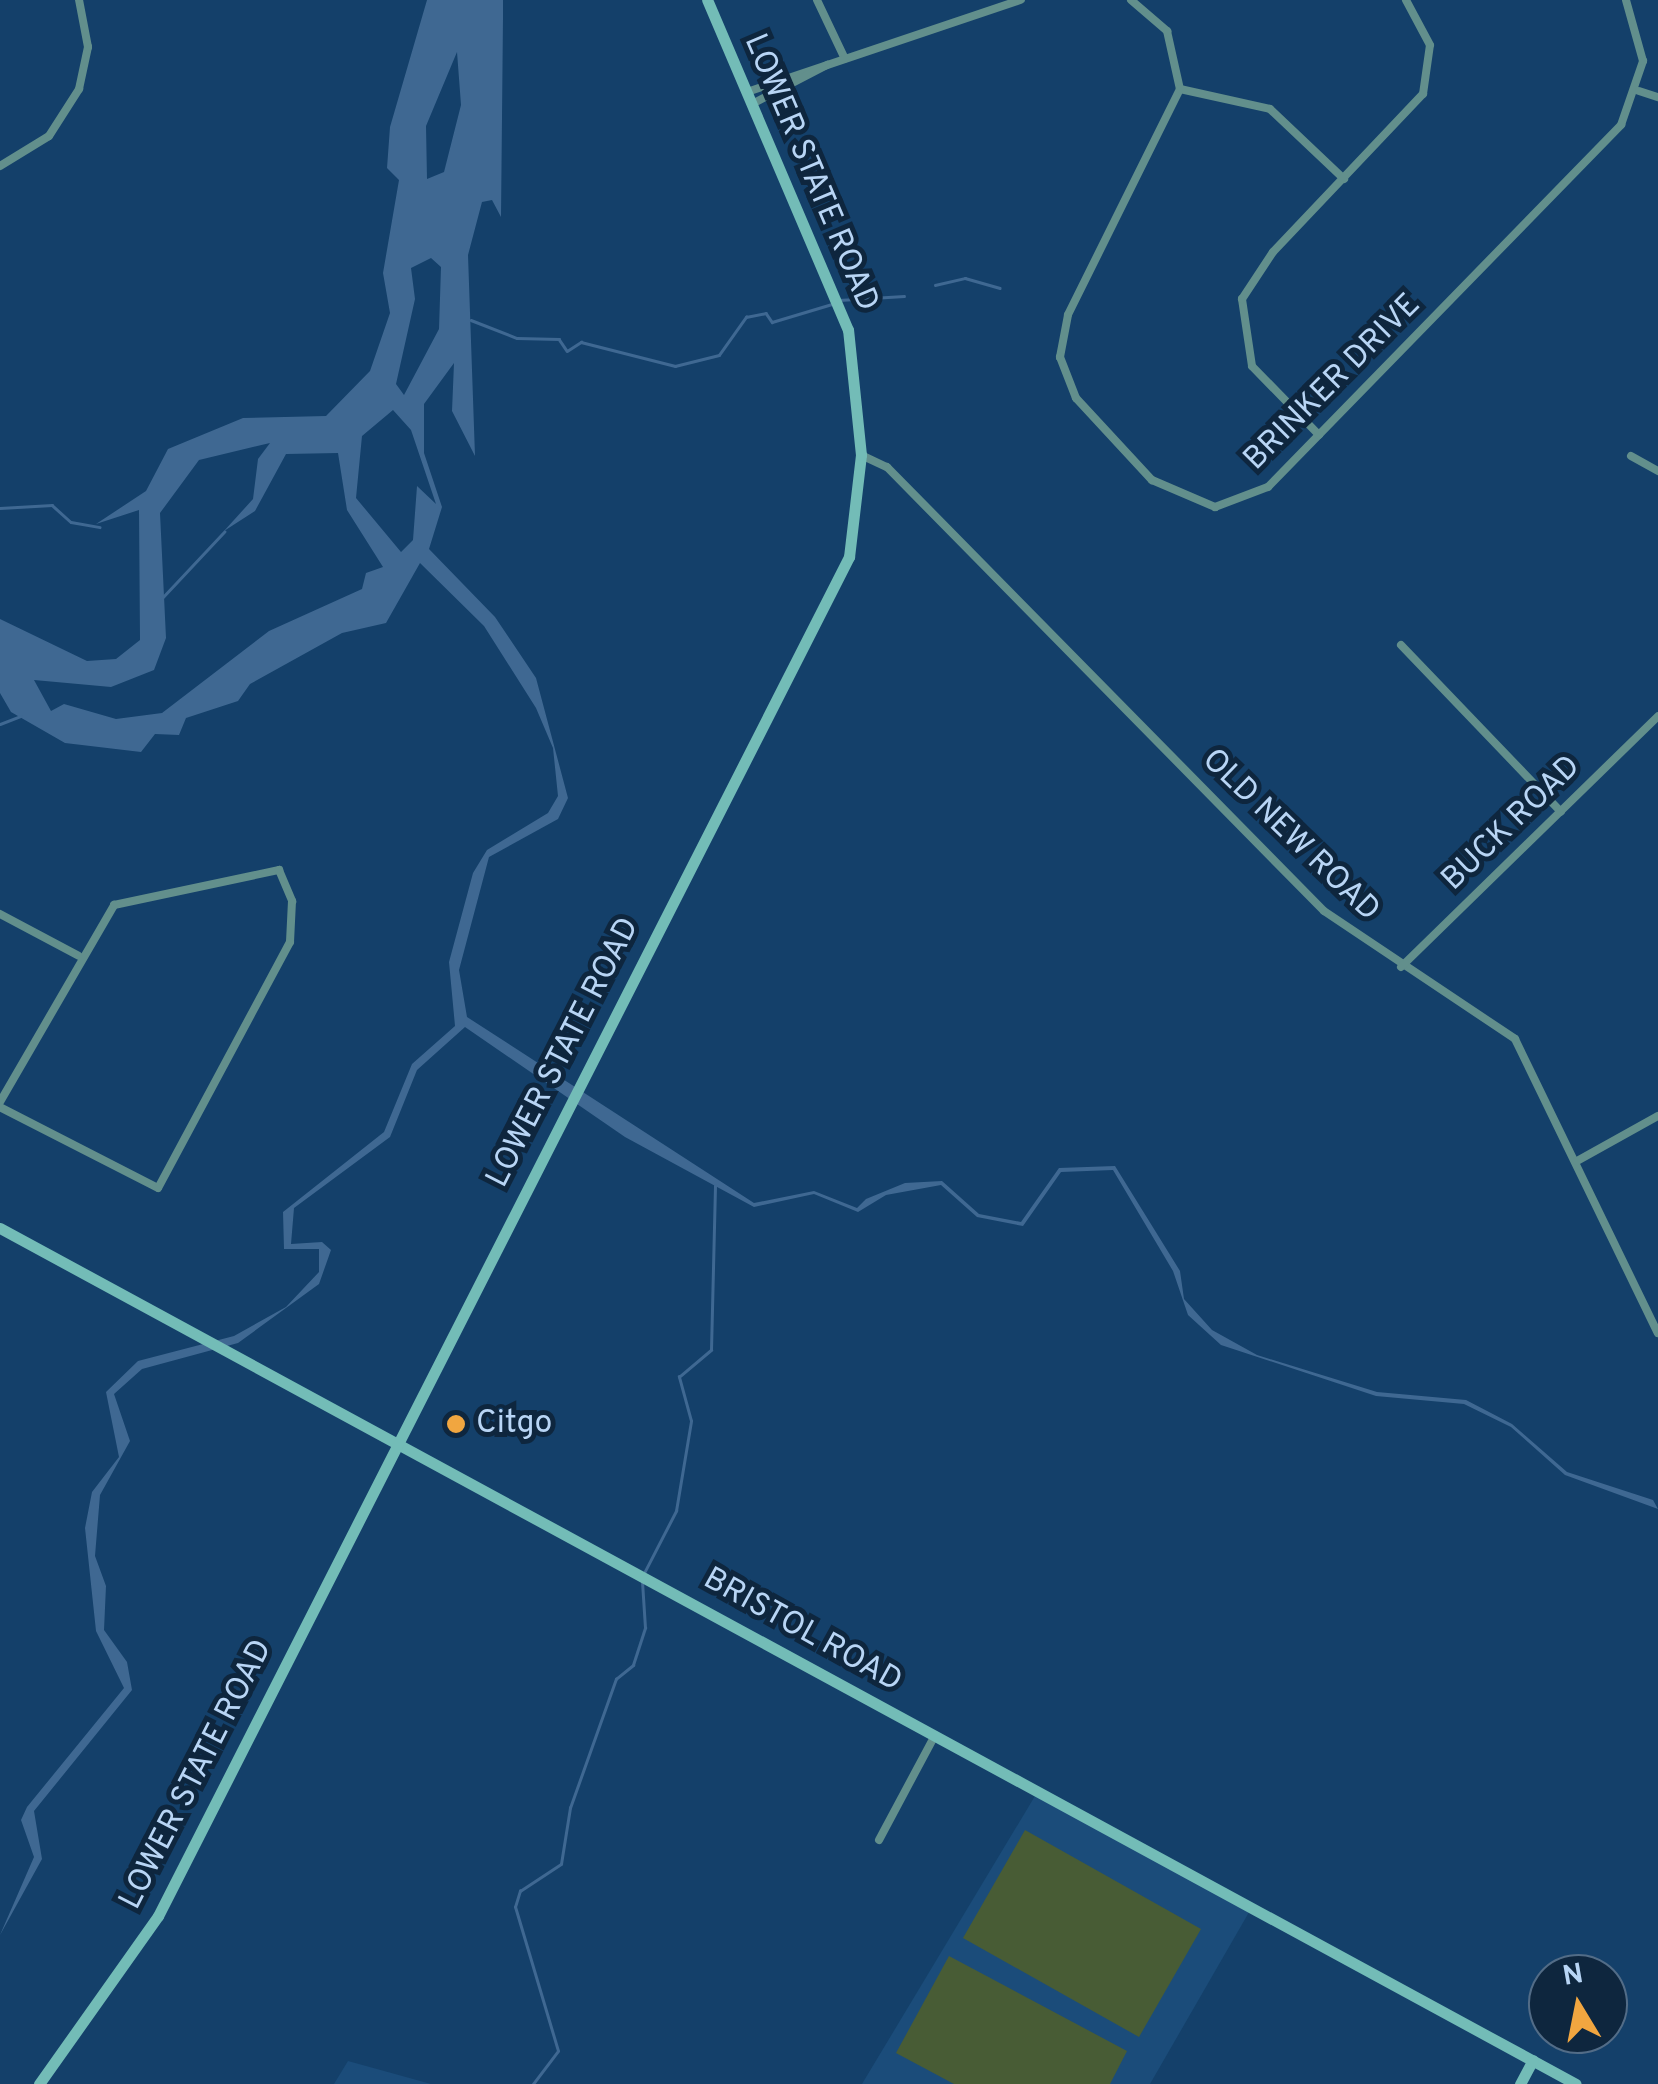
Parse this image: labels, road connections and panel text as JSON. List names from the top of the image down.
{
  "streets": {
    "main road": ["LOWER STATE ROAD", "BRISTOL ROAD"],
    "street": ["BRINKER DRIVE", "BUCK ROAD", "OLD NEW ROAD"]
  },
  "crossings": [
    ["LOWER STATE ROAD", "OLD NEW ROAD"],
    ["LOWER STATE ROAD", "BRISTOL ROAD"],
    ["BUCK ROAD", "OLD NEW ROAD"]
  ],
  "places": ["Citgo"],
  "north": "top"
}
